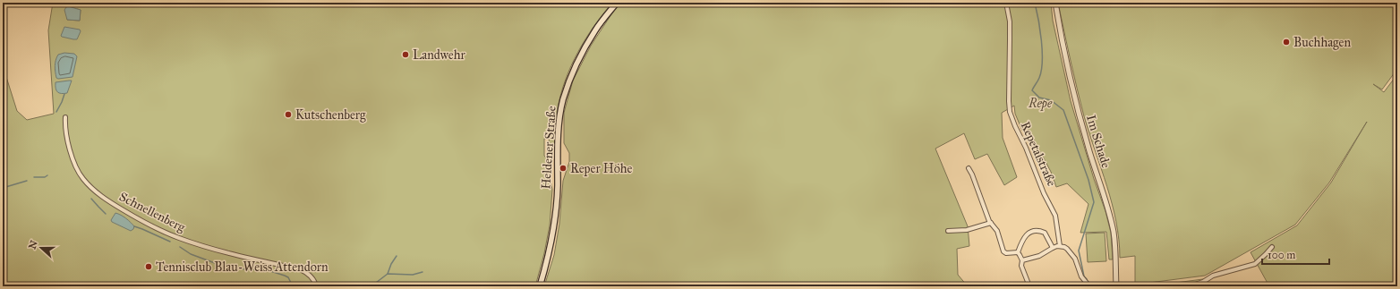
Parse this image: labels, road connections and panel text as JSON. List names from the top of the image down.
{
  "streets": {
    "main road": ["Heldener Straße"],
    "street": ["Im Schade", "Repetalstraße", "Schnellenberg"]
  },
  "parks": ["Repe"],
  "places": [
    "Buchhagen",
    "Landwehr",
    "Kutschenberg",
    "Reper Höhe",
    "Tennisclub Blau-Weiss Attendorn"
  ],
  "scale_bar": "100 m",
  "north": "left"
}
